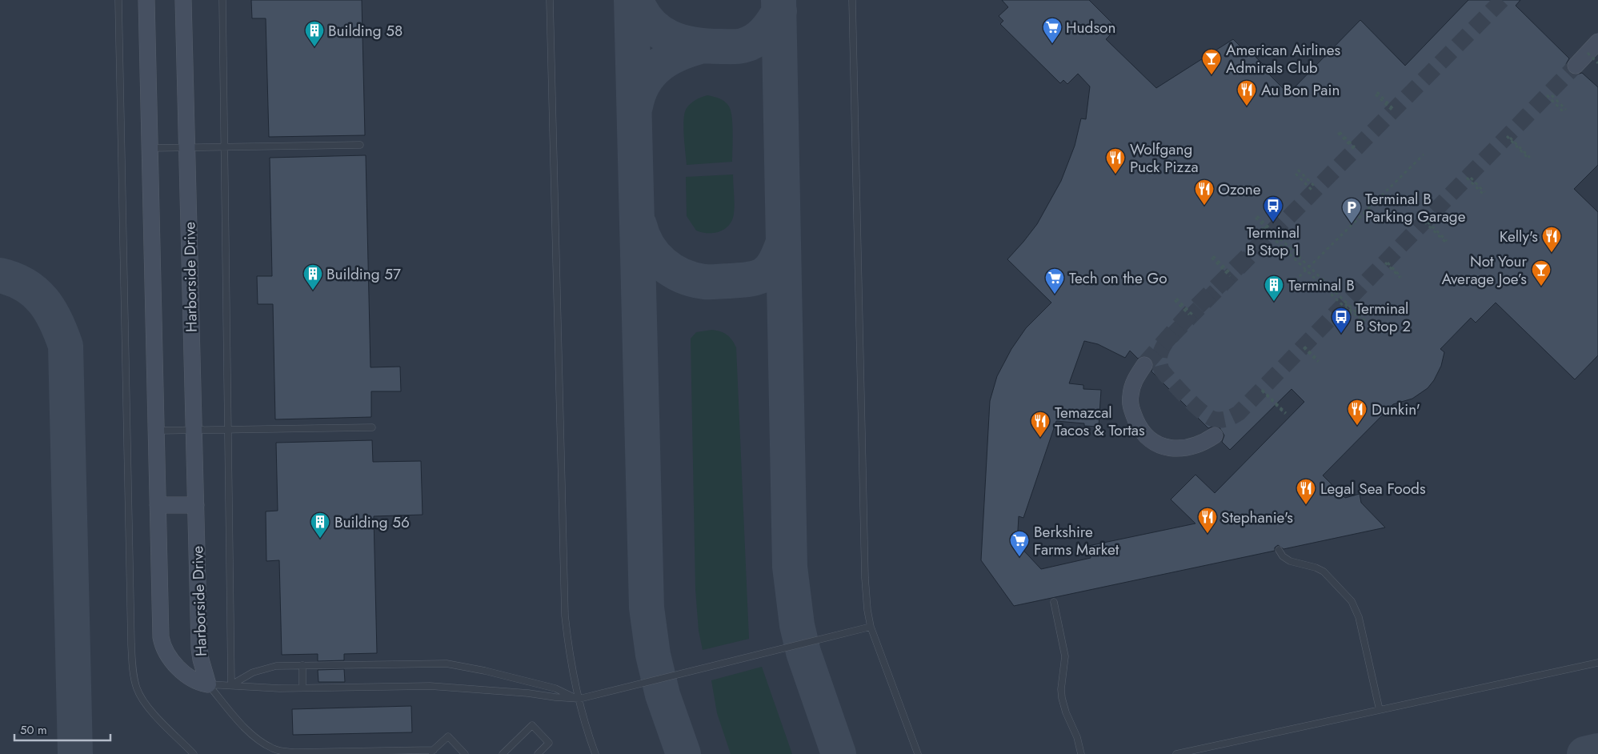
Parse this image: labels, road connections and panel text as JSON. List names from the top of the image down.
{
  "streets": {
    "street": ["Harborside Drive"]
  },
  "places": {
    "supermarket": ["Hudson", "Tech on the Go", "Berkshire Farms Market"],
    "building": [
      "Building 58",
      "Building 57",
      "Terminal B",
      "Building 56"
    ],
    "bar": ["American Airlines Admirals Club", "Not Your Average Joe’s"],
    "restaurant": [
      "Au Bon Pain",
      "Wolfgang Puck Pizza",
      "Ozone",
      "Kelly's",
      "Dunkin'",
      "Temazcal Tacos & Tortas",
      "Legal Sea Foods",
      "Stephanie's"
    ],
    "bus stop": ["Terminal B Stop 1", "Terminal B Stop 2"],
    "parking": ["Terminal B Parking Garage"]
  },
  "scale_bar": "50 m"
}
